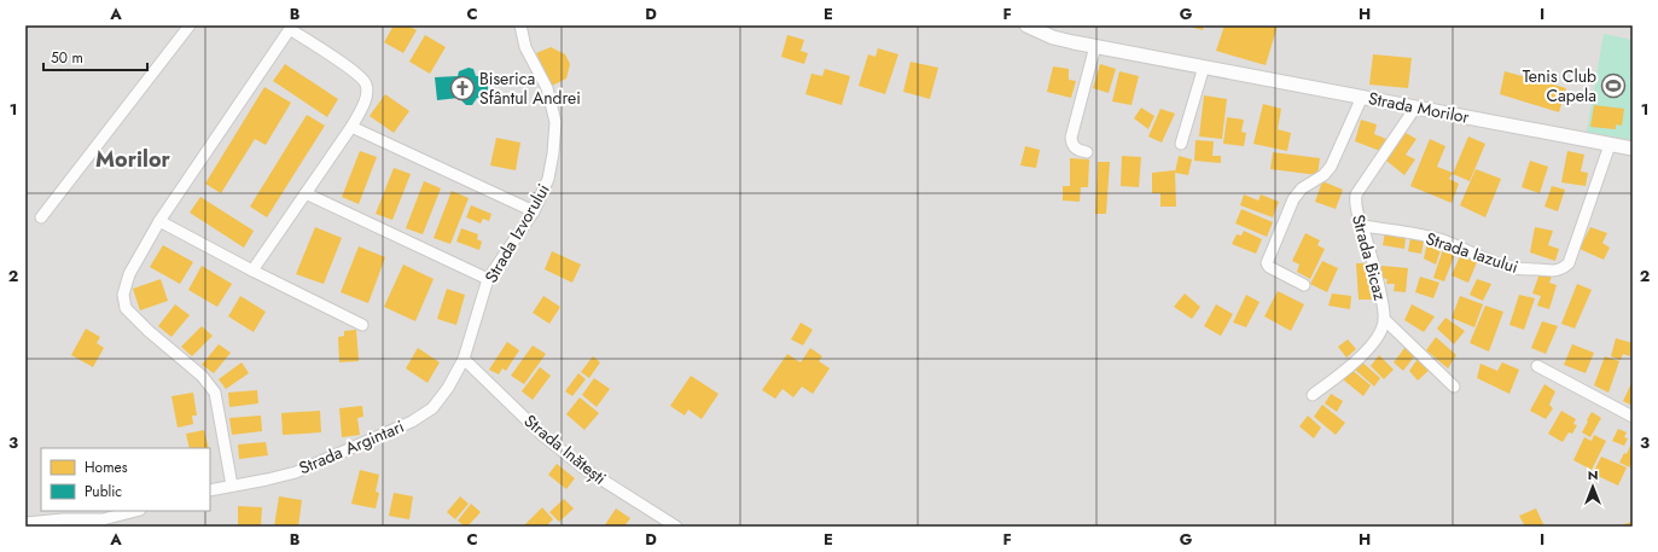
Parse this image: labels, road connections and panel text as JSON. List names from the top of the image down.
{
  "streets": {
    "street": [
      "Strada Morilor",
      "Strada Izvorului",
      "Strada Iazului",
      "Strada Bicaz",
      "Strada Argintari",
      "Strada Inătești"
    ]
  },
  "crossings": [
    ["Strada Morilor", "Strada Iazului"],
    ["Strada Morilor", "Strada Bicaz"],
    ["Strada Izvorului", "Strada Argintari"],
    ["Strada Izvorului", "Strada Inătești"],
    ["Strada Iazului", "Strada Bicaz"],
    ["Strada Argintari", "Strada Inătești"]
  ],
  "districts": ["Morilor"],
  "places": {
    "sports": ["Tenis Club Capela"],
    "church": ["Biserica Sfântul Andrei"]
  },
  "legend": ["Homes", "Public"],
  "scale_bar": "50 m",
  "north": "top",
  "grid": {
    "columns": [
      "A",
      "B",
      "C",
      "D",
      "E",
      "F",
      "G",
      "H",
      "I"
    ],
    "rows": ["1", "2", "3"]
  }
}
